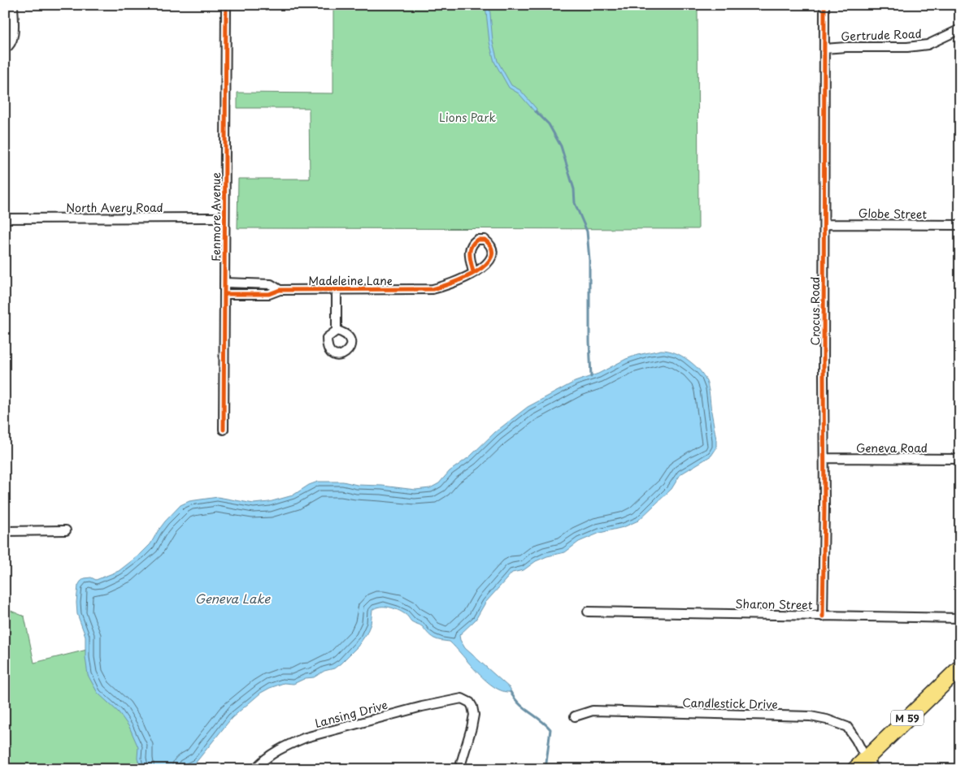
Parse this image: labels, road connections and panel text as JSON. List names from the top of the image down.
{
  "streets": {
    "highway": ["M 59"],
    "street": [
      "Gertrude Road",
      "North Avery Road",
      "Globe Street",
      "Fenmore Avenue",
      "Madeleine Lane",
      "Crocus Road",
      "Geneva Road",
      "Sharon Street",
      "Candlestick Drive",
      "Lansing Drive"
    ]
  },
  "crossings": [
    ["Gertrude Road", "Crocus Road"],
    ["North Avery Road", "Fenmore Avenue"],
    ["Globe Street", "Crocus Road"],
    ["Fenmore Avenue", "Madeleine Lane"],
    ["Crocus Road", "Geneva Road"],
    ["Crocus Road", "Sharon Street"],
    ["Candlestick Drive", "M 59"]
  ],
  "water": ["Geneva Lake"],
  "parks": ["Lions Park"]
}
